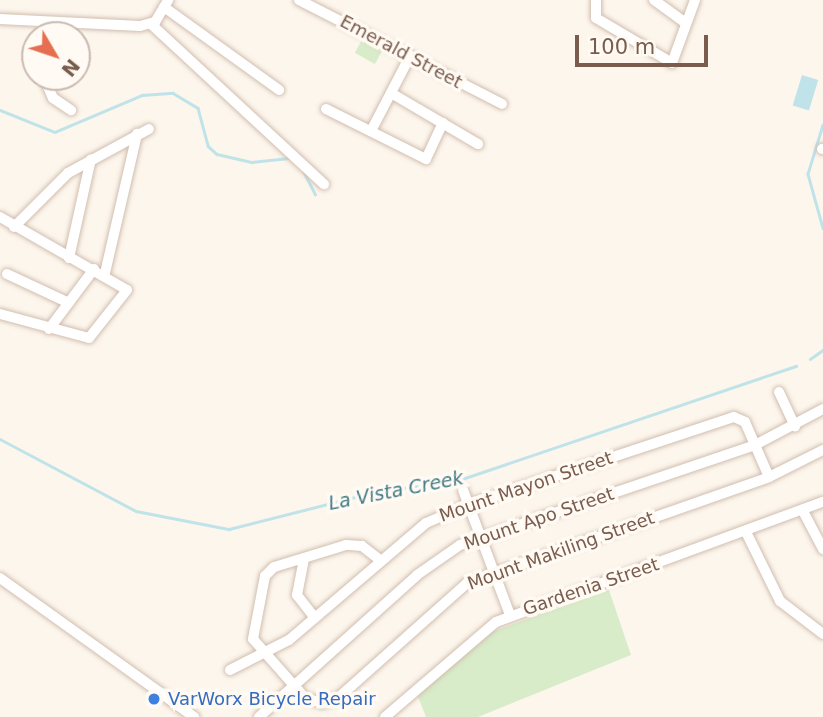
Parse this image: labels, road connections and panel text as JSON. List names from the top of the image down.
{
  "streets": {
    "street": [
      "Emerald Street",
      "Mount Mayon Street",
      "Mount Apo Street",
      "Mount Makiling Street",
      "Gardenia Street"
    ]
  },
  "crossings": [
    ["Mount Mayon Street", "Mount Apo Street"],
    ["Mount Apo Street", "Mount Makiling Street"]
  ],
  "water": ["La Vista Creek"],
  "places": ["VarWorx Bicycle Repair"],
  "scale_bar": "100 m",
  "north": "bottom right"
}
